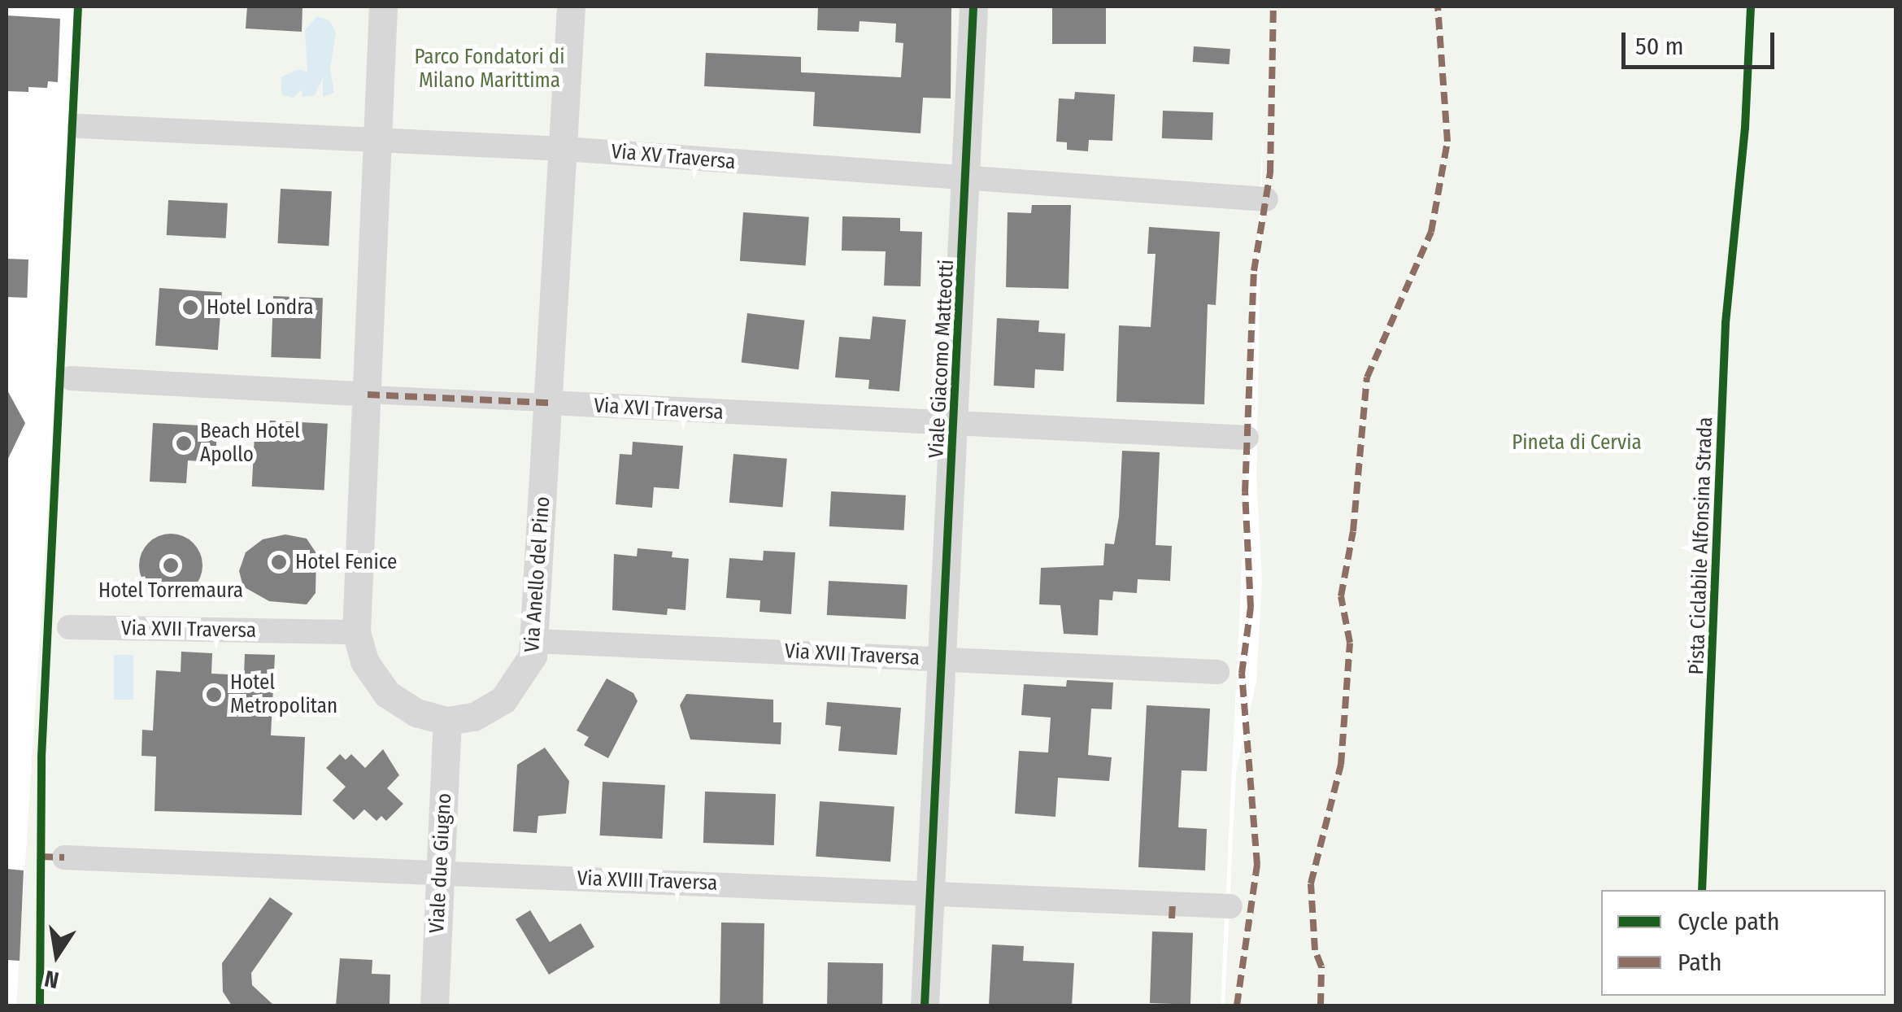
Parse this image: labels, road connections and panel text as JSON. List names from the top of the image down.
{
  "streets": {
    "street": [
      "Via XV Traversa",
      "Viale Giacomo Matteotti",
      "Via XVI Traversa",
      "Via Anello del Pino",
      "Via XVII Traversa",
      "Viale due Giugno",
      "Via XVIII Traversa"
    ],
    "cycle path": ["Pista Ciclabile Alfonsina Strada"]
  },
  "crossings": [
    ["Via XV Traversa", "Viale Giacomo Matteotti"],
    ["Via XV Traversa", "Via Anello del Pino"],
    ["Viale Giacomo Matteotti", "Via XVI Traversa"],
    ["Viale Giacomo Matteotti", "Via XVII Traversa"],
    ["Viale Giacomo Matteotti", "Via XVIII Traversa"],
    ["Via XVI Traversa", "Via Anello del Pino"],
    ["Via Anello del Pino", "Via XVII Traversa"],
    ["Via Anello del Pino", "Viale due Giugno"],
    ["Viale due Giugno", "Via XVIII Traversa"]
  ],
  "parks": ["Parco Fondatori di Milano Marittima", "Pineta di Cervia"],
  "places": [
    "Hotel Londra",
    "Beach Hotel Apollo",
    "Hotel Fenice",
    "Hotel Torremaura",
    "Hotel Metropolitan"
  ],
  "legend": ["Cycle path", "Path"],
  "scale_bar": "50 m",
  "north": "bottom"
}
